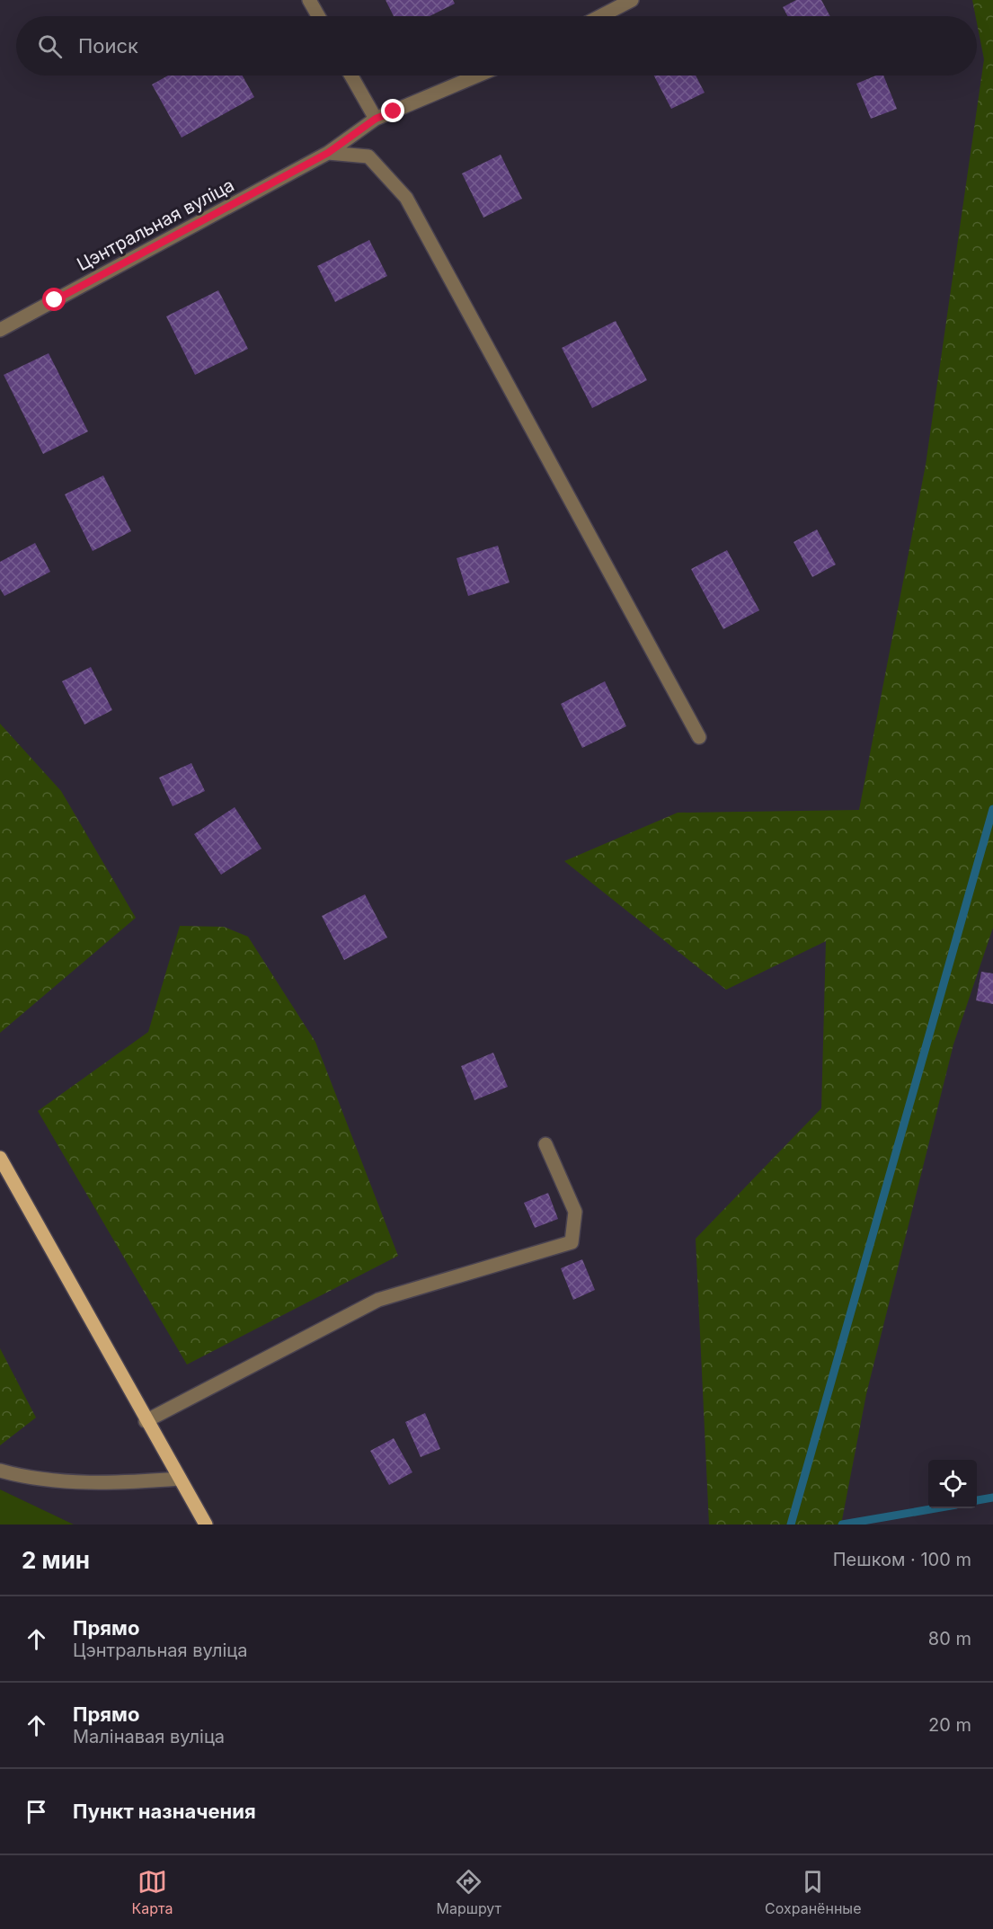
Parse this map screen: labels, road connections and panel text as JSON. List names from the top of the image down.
{
  "streets": {
    "street": ["Цэнтральная вуліца"]
  },
  "page": {
    "search": "Поиск",
    "heading": ["2 мин", "Пешком · 100 m"],
    "list": [
      ["Прямо", "Цэнтральная вуліца", "80 m"],
      ["Прямо", "Малінавая вуліца", "20 m"],
      "Пункт назначения"
    ],
    "nav": ["Карта", "Маршрут", "Сохранённые"]
  }
}
